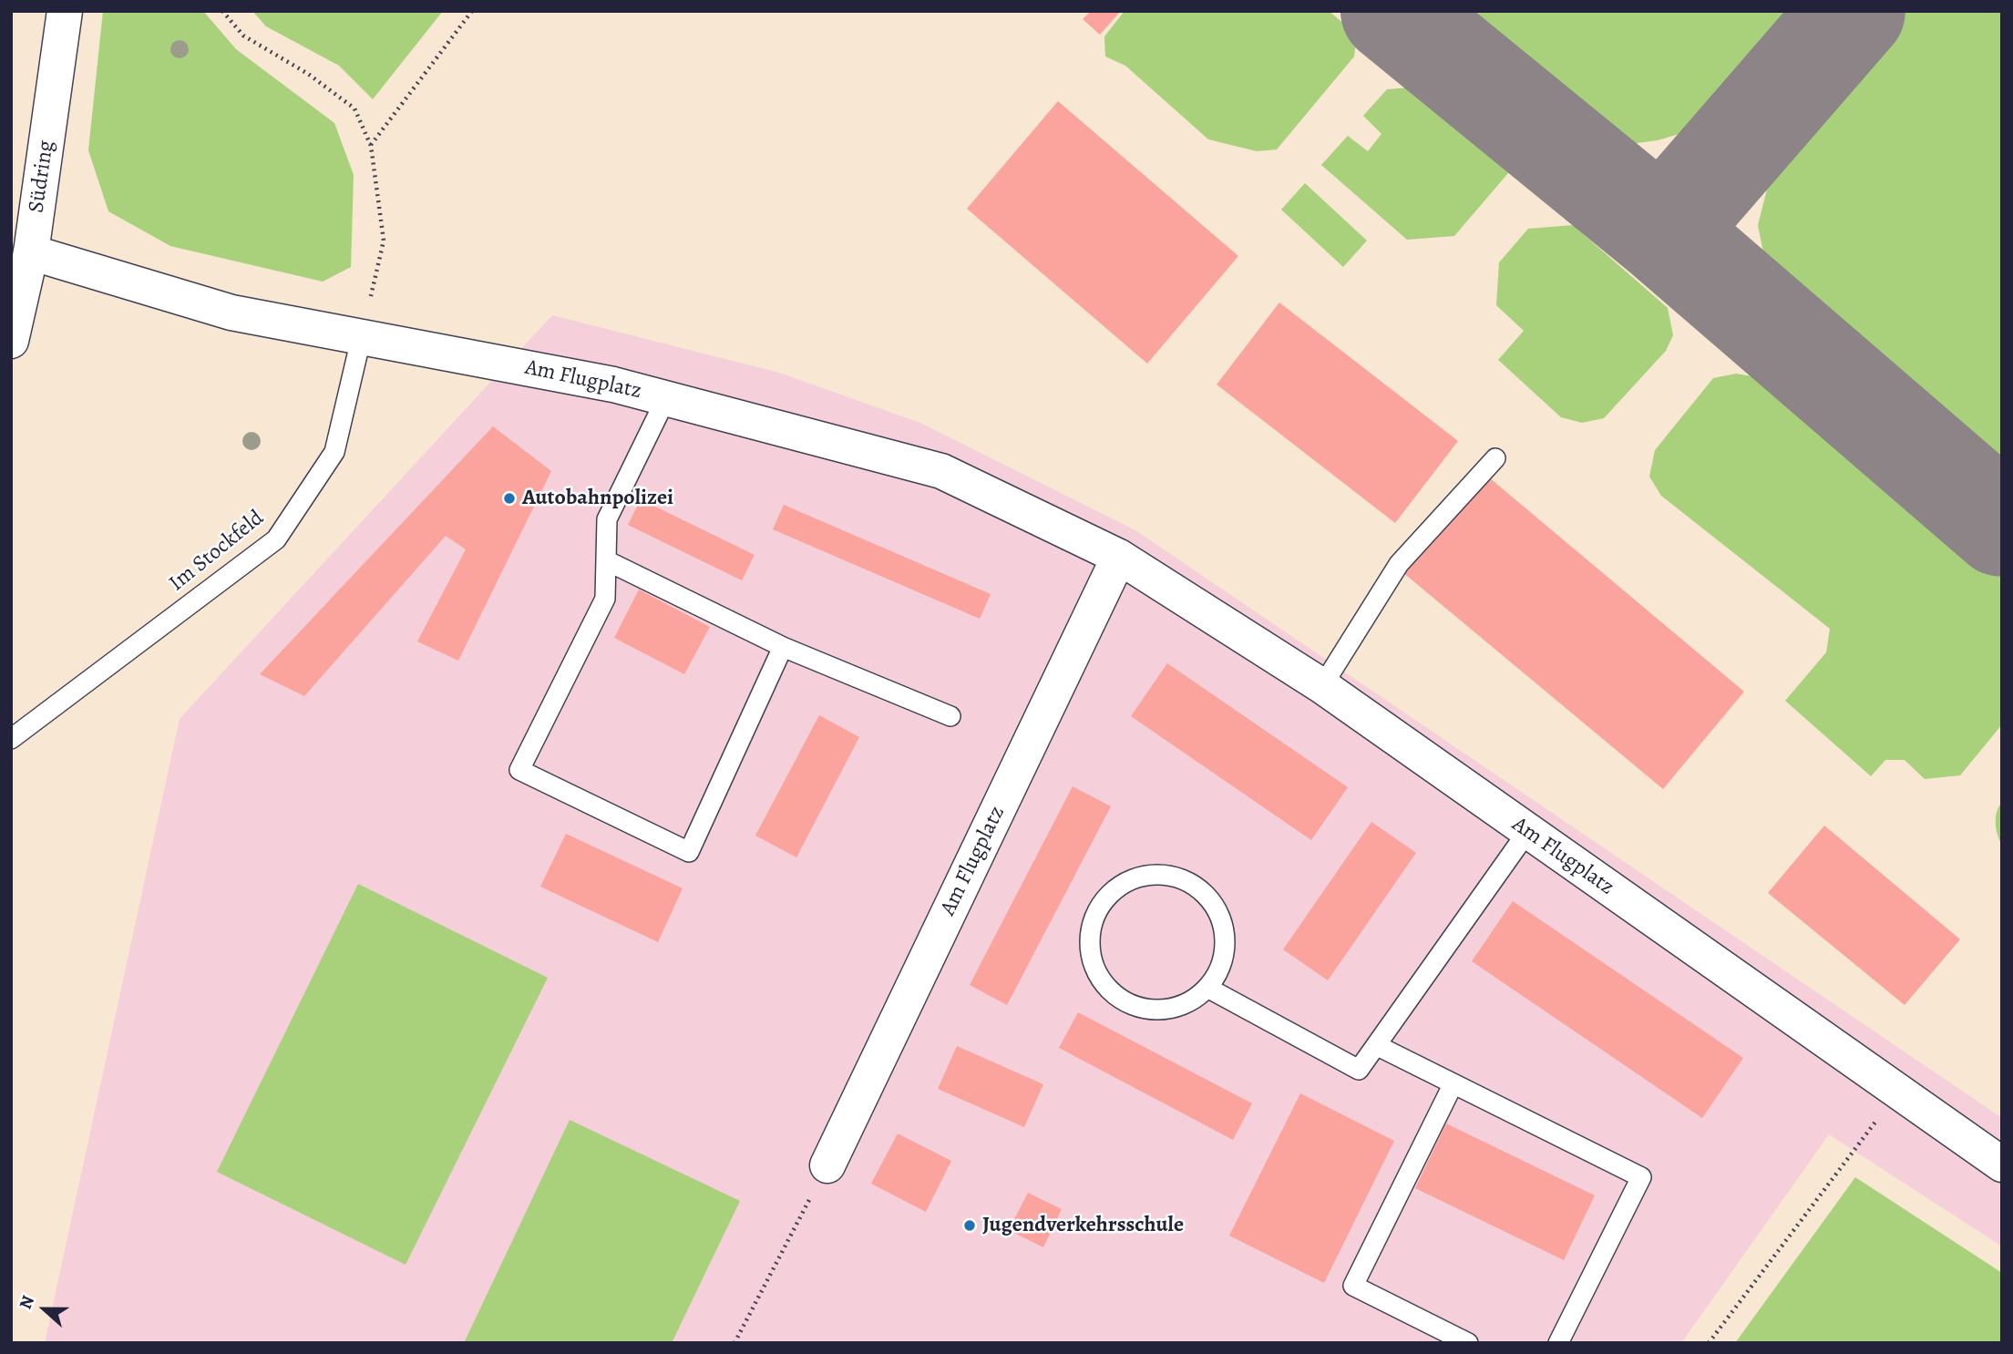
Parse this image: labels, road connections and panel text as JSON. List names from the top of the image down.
{
  "streets": {
    "street": ["Südring", "Am Flugplatz"],
    "lane": ["Im Stockfeld"]
  },
  "crossings": [
    ["Südring", "Am Flugplatz"],
    ["Am Flugplatz", "Im Stockfeld"]
  ],
  "places": ["Autobahnpolizei", "Jugendverkehrsschule"],
  "north": "left"
}
